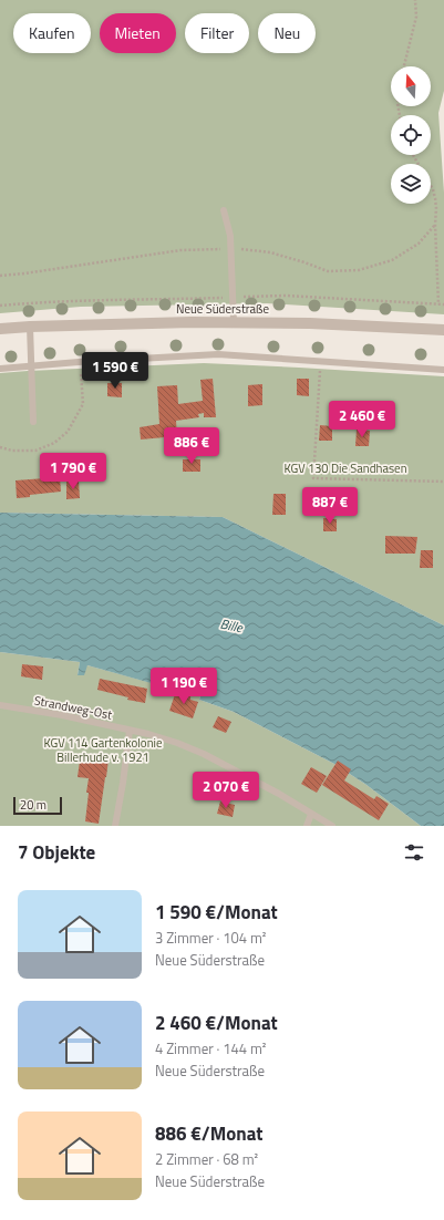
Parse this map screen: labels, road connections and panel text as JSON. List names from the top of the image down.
{
  "streets": {
    "street": ["Neue Süderstraße"],
    "lane": ["Strandweg-Ost"]
  },
  "water": ["Bille"],
  "parks": ["KGV 130 Die Sandhasen", "KGV 114 Gartenkolonie Billerhude v. 1921"],
  "scale_bar": "20 m",
  "north": "top",
  "page": {
    "chip": [
      "Kaufen",
      "Mieten",
      "Filter",
      "Neu"
    ],
    "price": [
      "1 590 €",
      "2 460 €",
      "886 €",
      "1 790 €",
      "887 €",
      "1 190 €",
      "2 070 €"
    ],
    "scale": "20 m",
    "heading": "7 Objekte",
    "list": [
      {
        "name": "1 590 €/Monat",
        "note": "3 Zimmer · 104 m² · Neue Süderstraße"
      },
      {
        "name": "2 460 €/Monat",
        "note": "4 Zimmer · 144 m² · Neue Süderstraße"
      },
      {
        "name": "886 €/Monat",
        "note": "2 Zimmer · 68 m² · Neue Süderstraße"
      }
    ]
  }
}
